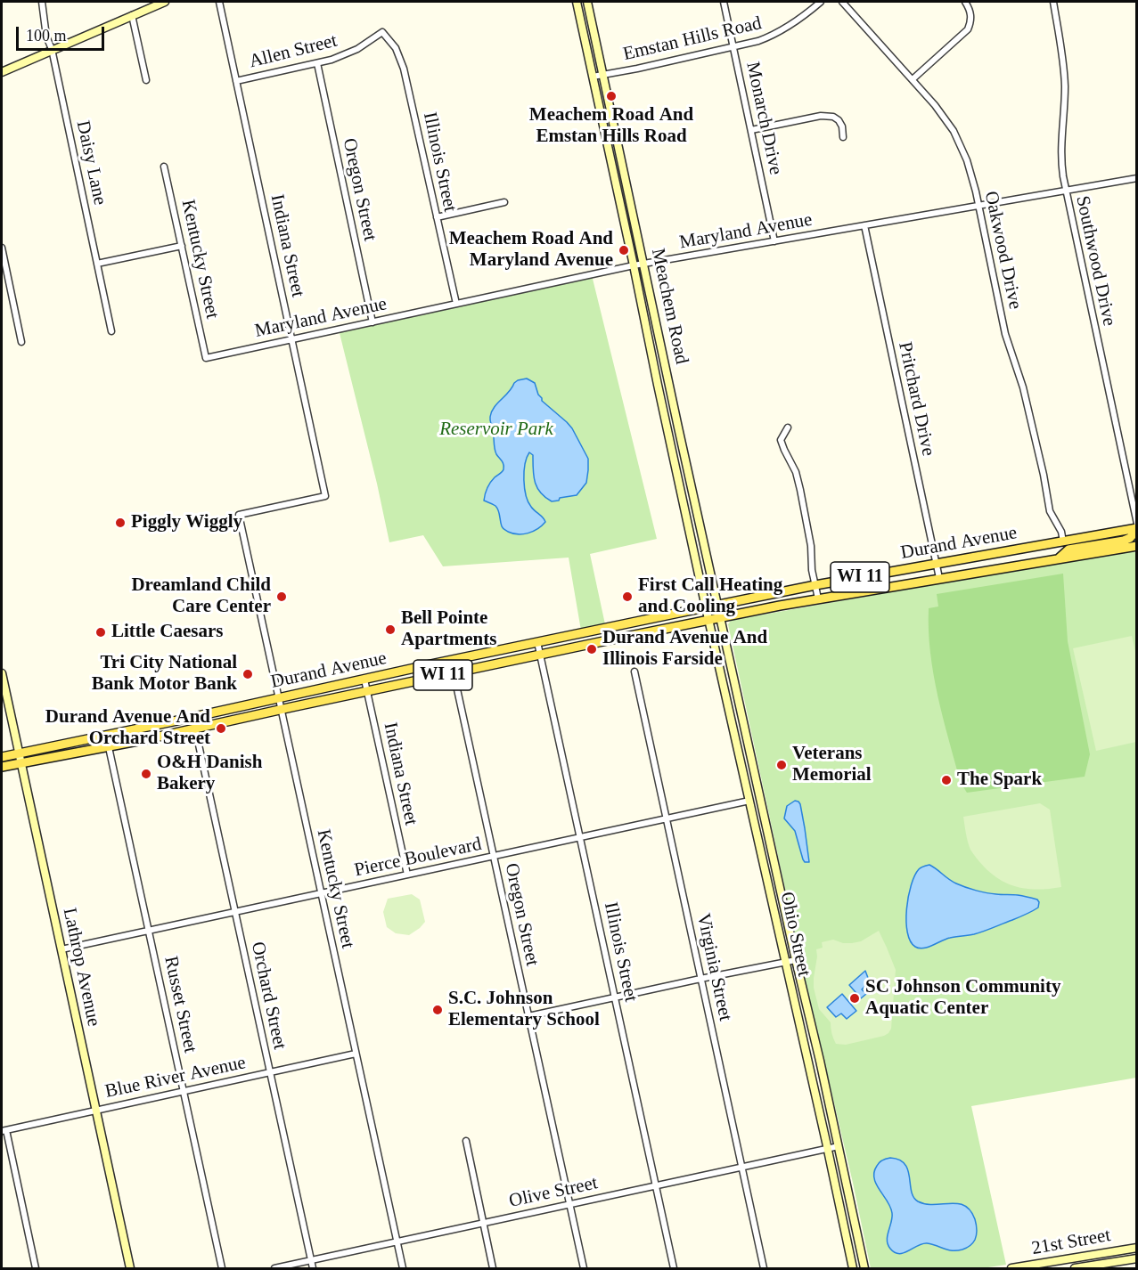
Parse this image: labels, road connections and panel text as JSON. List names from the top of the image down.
{
  "streets": {
    "main road": ["Durand Avenue", "WI 11"],
    "street": [
      "Emstan Hills Road",
      "Allen Street",
      "Monarch Drive",
      "Illinois Street",
      "Daisy Lane",
      "Oregon Street",
      "Maryland Avenue",
      "Indiana Street",
      "Oakwood Drive",
      "Kentucky Street",
      "Southwood Drive",
      "Meachem Road",
      "Pritchard Drive",
      "Pierce Boulevard",
      "Ohio Street",
      "Lathrop Avenue",
      "Virginia Street",
      "Orchard Street",
      "Russet Street",
      "Blue River Avenue",
      "Olive Street",
      "21st Street"
    ]
  },
  "crossings": [
    ["Emstan Hills Road", "Monarch Drive"],
    ["Emstan Hills Road", "Meachem Road"],
    ["Allen Street", "Illinois Street"],
    ["Allen Street", "Oregon Street"],
    ["Allen Street", "Indiana Street"],
    ["Monarch Drive", "Maryland Avenue"],
    ["Illinois Street", "Maryland Avenue"],
    ["Illinois Street", "Durand Avenue"],
    ["Illinois Street", "Pierce Boulevard"],
    ["Illinois Street", "Olive Street"],
    ["Oregon Street", "Maryland Avenue"],
    ["Oregon Street", "Durand Avenue"],
    ["Oregon Street", "Pierce Boulevard"],
    ["Oregon Street", "Olive Street"],
    ["Maryland Avenue", "Indiana Street"],
    ["Maryland Avenue", "Oakwood Drive"],
    ["Maryland Avenue", "Kentucky Street"],
    ["Maryland Avenue", "Southwood Drive"],
    ["Maryland Avenue", "Meachem Road"],
    ["Maryland Avenue", "Pritchard Drive"],
    ["Indiana Street", "Kentucky Street"],
    ["Indiana Street", "Durand Avenue"],
    ["Indiana Street", "Pierce Boulevard"],
    ["Oakwood Drive", "Durand Avenue"],
    ["Kentucky Street", "Durand Avenue"],
    ["Kentucky Street", "Pierce Boulevard"],
    ["Kentucky Street", "Blue River Avenue"],
    ["Kentucky Street", "Olive Street"],
    ["Meachem Road", "Durand Avenue"],
    ["Meachem Road", "Ohio Street"],
    ["Pritchard Drive", "Durand Avenue"],
    ["Durand Avenue", "Ohio Street"],
    ["Durand Avenue", "Lathrop Avenue"],
    ["Durand Avenue", "Orchard Street"],
    ["Durand Avenue", "Russet Street"],
    ["Pierce Boulevard", "Ohio Street"],
    ["Pierce Boulevard", "Lathrop Avenue"],
    ["Pierce Boulevard", "Virginia Street"],
    ["Pierce Boulevard", "Orchard Street"],
    ["Pierce Boulevard", "Russet Street"],
    ["Ohio Street", "Olive Street"],
    ["Lathrop Avenue", "Blue River Avenue"],
    ["Virginia Street", "Olive Street"],
    ["Orchard Street", "Blue River Avenue"],
    ["Orchard Street", "Olive Street"],
    ["Russet Street", "Blue River Avenue"]
  ],
  "parks": ["Reservoir Park"],
  "places": [
    "Meachem Road And Emstan Hills Road",
    "Meachem Road And Maryland Avenue",
    "Piggly Wiggly",
    "Dreamland Child Care Center",
    "First Call Heating and Cooling",
    "Bell Pointe Apartments",
    "Little Caesars",
    "Durand Avenue And Illinois Farside",
    "Tri City National Bank Motor Bank",
    "Durand Avenue And Orchard Street",
    "Veterans Memorial",
    "O&H Danish Bakery",
    "The Spark",
    "SC Johnson Community Aquatic Center",
    "S.C. Johnson Elementary School"
  ],
  "scale_bar": "100 m"
}
